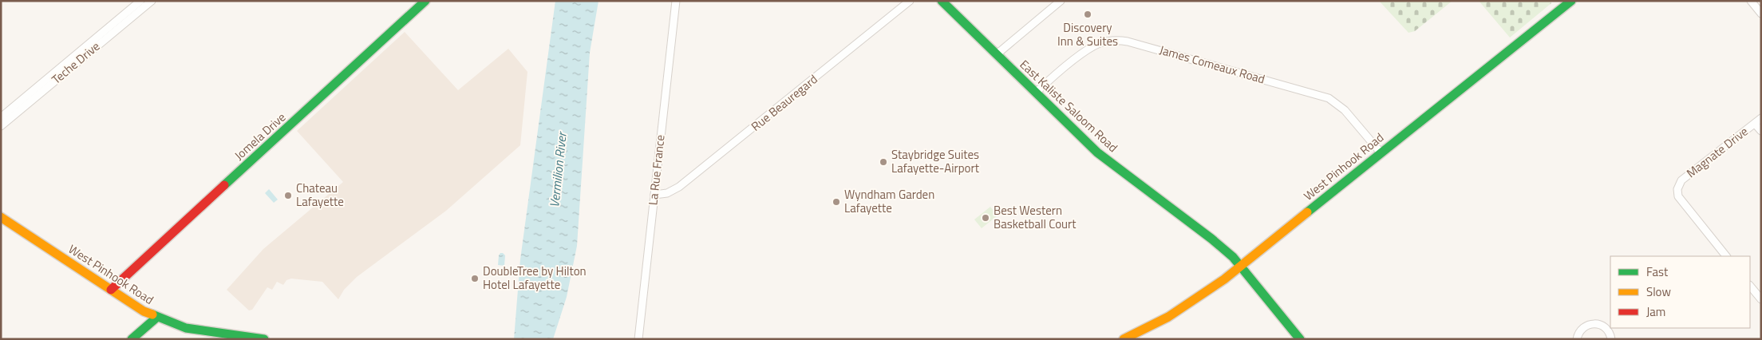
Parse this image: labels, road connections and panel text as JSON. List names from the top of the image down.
{
  "streets": {
    "main road": ["East Kaliste Saloom Road", "Jomela Drive", "West Pinhook Road"],
    "street": [
      "Teche Drive",
      "James Comeaux Road",
      "Rue Beauregard",
      "Magnate Drive",
      "La Rue France"
    ]
  },
  "crossings": [
    ["James Comeaux Road", "East Kaliste Saloom Road"],
    ["James Comeaux Road", "West Pinhook Road"],
    ["Rue Beauregard", "La Rue France"],
    ["East Kaliste Saloom Road", "West Pinhook Road"],
    ["Jomela Drive", "West Pinhook Road"]
  ],
  "water": ["Vermilion River"],
  "places": [
    "Discovery Inn & Suites",
    "Staybridge Suites Lafayette-Airport",
    "Chateau Lafayette",
    "Wyndham Garden Lafayette",
    "Best Western Basketball Court",
    "DoubleTree by Hilton Hotel Lafayette"
  ],
  "legend": ["Fast", "Slow", "Jam"]
}
